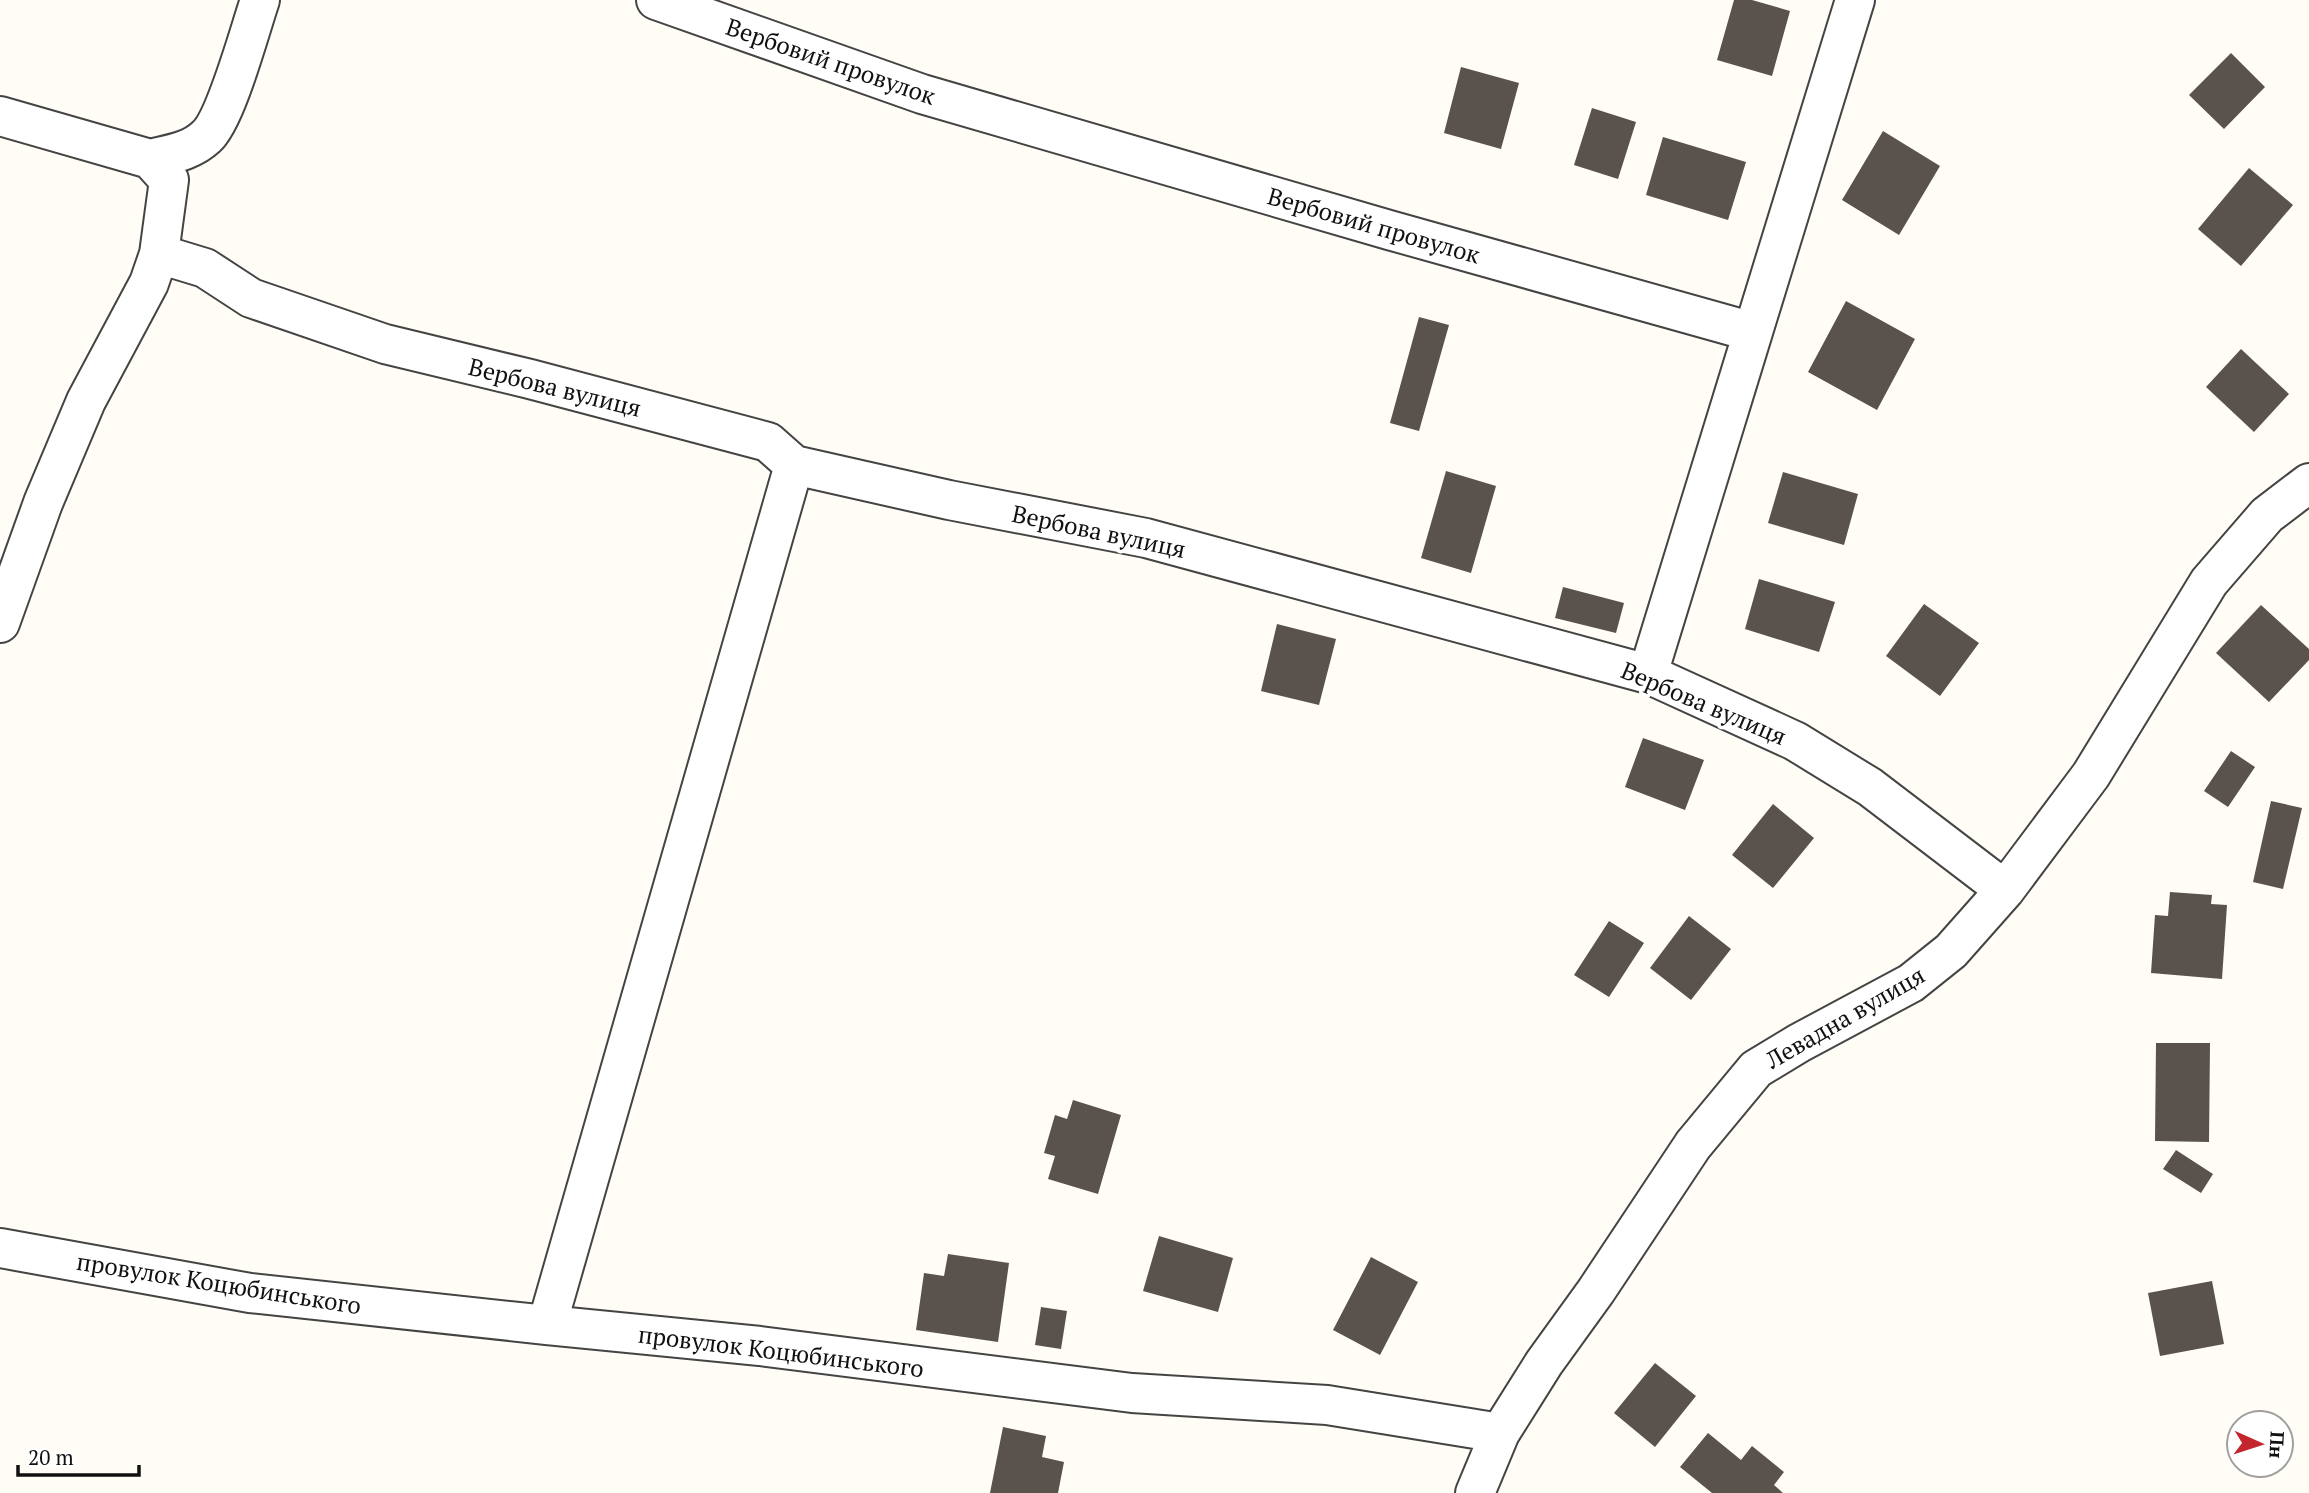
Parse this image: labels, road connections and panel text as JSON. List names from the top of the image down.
{
  "streets": {
    "street": [
      "Вербовий провулок",
      "Вербова вулиця",
      "Левадна вулиця",
      "провулок Коцюбинського"
    ]
  },
  "crossings": [
    ["Вербова вулиця", "Левадна вулиця"],
    ["Левадна вулиця", "провулок Коцюбинського"]
  ],
  "scale_bar": "20 m",
  "north": "right"
}
